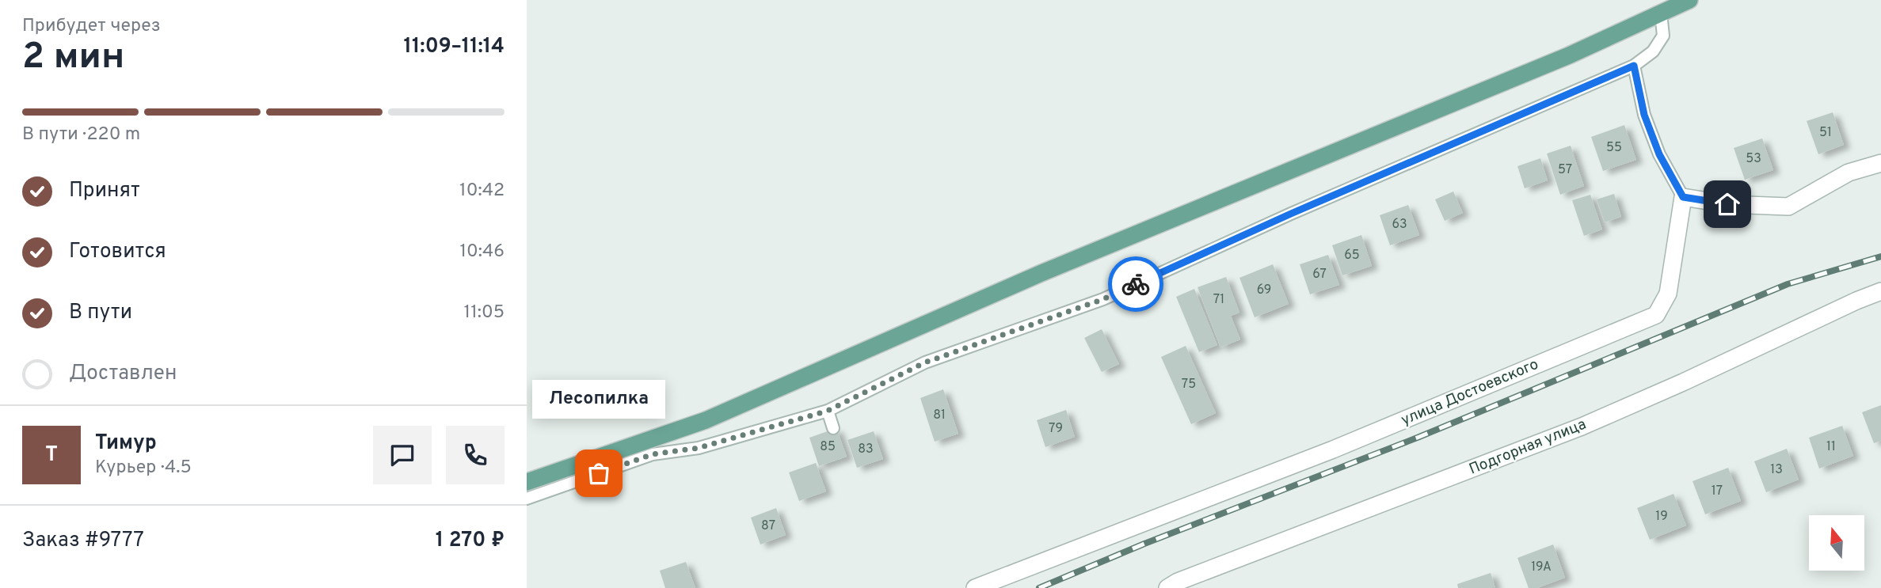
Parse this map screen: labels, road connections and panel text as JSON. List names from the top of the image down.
{
  "streets": {
    "street": ["улица Достоевского", "Подгорная улица"]
  },
  "places": ["Лесопилка"],
  "house_numbers": [
    "51",
    "55",
    "53",
    "57",
    "63",
    "65",
    "67",
    "69",
    "71",
    "75",
    "81",
    "79",
    "85",
    "11",
    "83",
    "13",
    "17",
    "19",
    "87",
    "19А"
  ],
  "north": "top",
  "page": {
    "heading": ["2 мин", "Прибудет через", "11:09–11:14"],
    "panel": [
      "Тимур",
      "Курьер · 4.5",
      "Заказ #9777",
      "1 270 ₽"
    ],
    "bar": "В пути · 220 m",
    "list": [
      ["Принят", "10:42"],
      ["Готовится", "10:46"],
      ["В пути", "11:05"],
      "Доставлен"
    ],
    "bubble": "Лесопилка",
    "round": "Т"
  }
}
